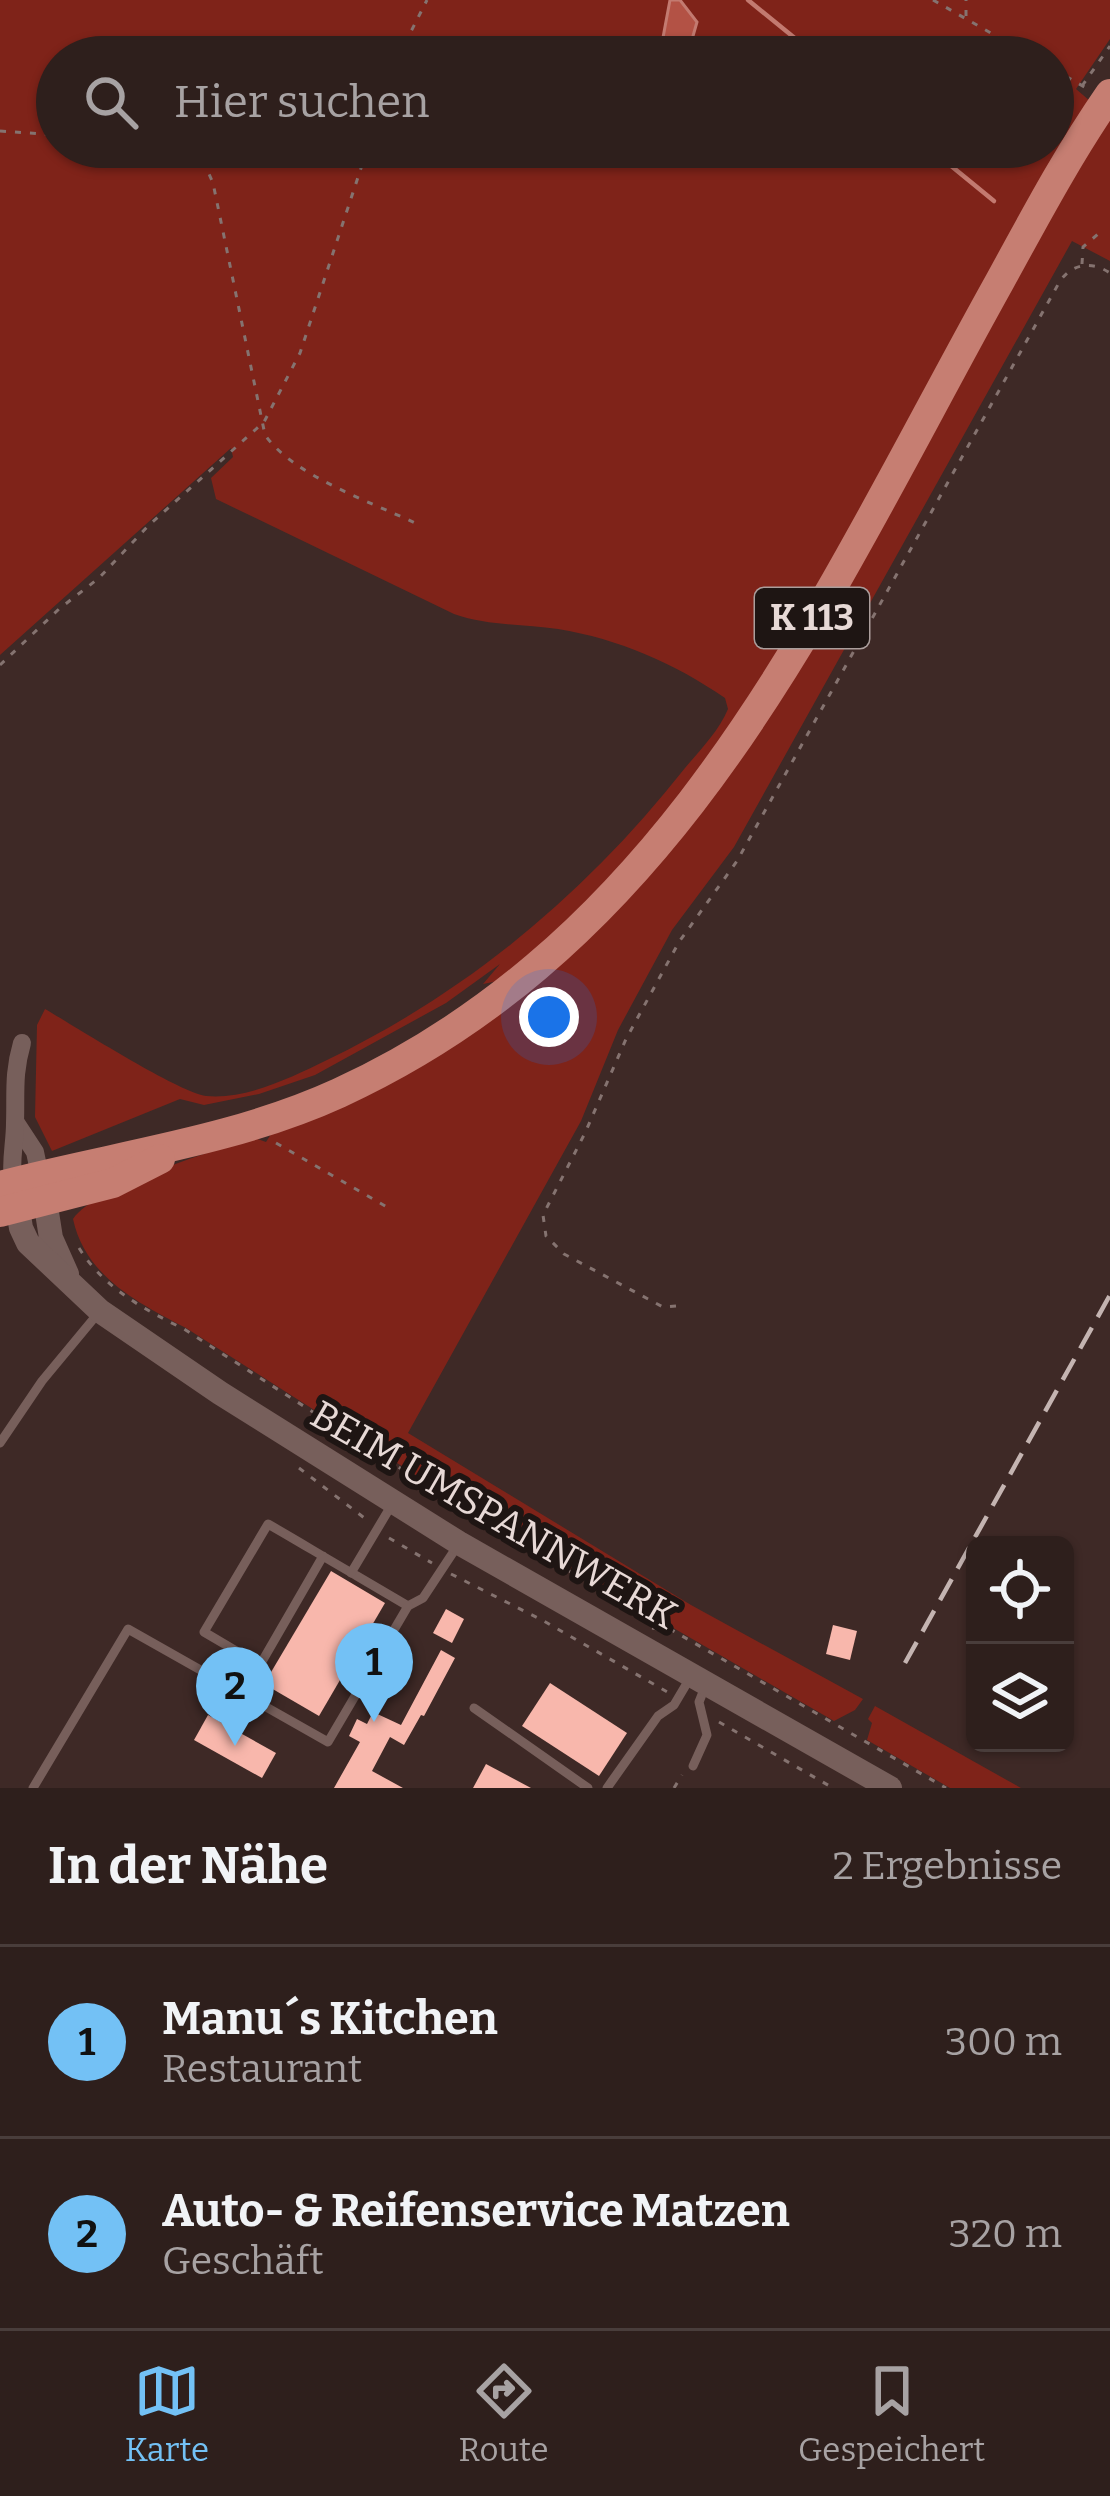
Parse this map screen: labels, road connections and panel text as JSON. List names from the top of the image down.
{
  "streets": {
    "main road": ["K 113"],
    "street": ["BEIM UMSPANNWERK"]
  },
  "crossings": [
    ["K 113", "BEIM UMSPANNWERK"]
  ],
  "page": {
    "search": "Hier suchen",
    "pins": ["1", "2"],
    "heading": ["In der Nähe", "2 Ergebnisse"],
    "list": [
      {
        "mark": "1",
        "name": "Manu´s Kitchen",
        "note": "Restaurant",
        "value": "300 m"
      },
      {
        "mark": "2",
        "name": "Auto- & Reifenservice Matzen",
        "note": "Geschäft",
        "value": "320 m"
      }
    ],
    "nav": ["Karte", "Route", "Gespeichert"]
  }
}
